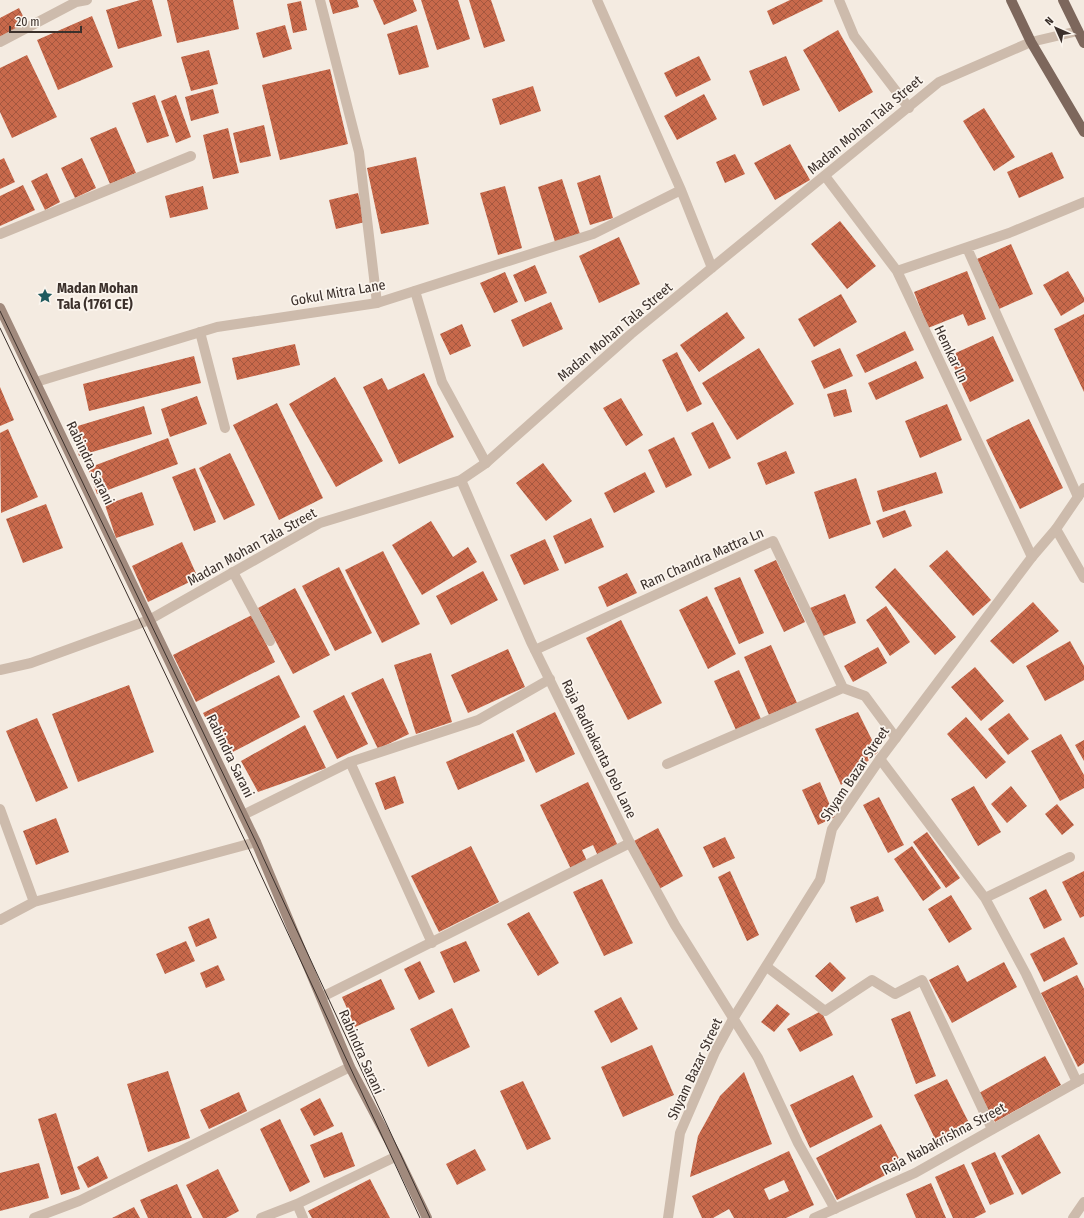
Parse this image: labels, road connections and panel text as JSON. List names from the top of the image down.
{
  "streets": {
    "main road": ["Rabindra Sarani"],
    "street": [
      "Madan Mohan Tala Street",
      "Gokul Mitra Lane",
      "Hemkar Ln",
      "Ram Chandra Mattra Ln",
      "Raja Radhakanta Deb Lane",
      "Shyam Bazar Street",
      "Raja Nabakrishna Street"
    ]
  },
  "crossings": [
    ["Madan Mohan Tala Street", "Hemkar Ln"],
    ["Madan Mohan Tala Street", "Rabindra Sarani"],
    ["Madan Mohan Tala Street", "Raja Radhakanta Deb Lane"],
    ["Gokul Mitra Lane", "Rabindra Sarani"],
    ["Hemkar Ln", "Shyam Bazar Street"],
    ["Ram Chandra Mattra Ln", "Raja Radhakanta Deb Lane"],
    ["Raja Radhakanta Deb Lane", "Shyam Bazar Street"],
    ["Raja Radhakanta Deb Lane", "Raja Nabakrishna Street"]
  ],
  "places": {
    "place": ["Madan Mohan Tala (1761 CE)"]
  },
  "scale_bar": "20 m",
  "north": "top left"
}
